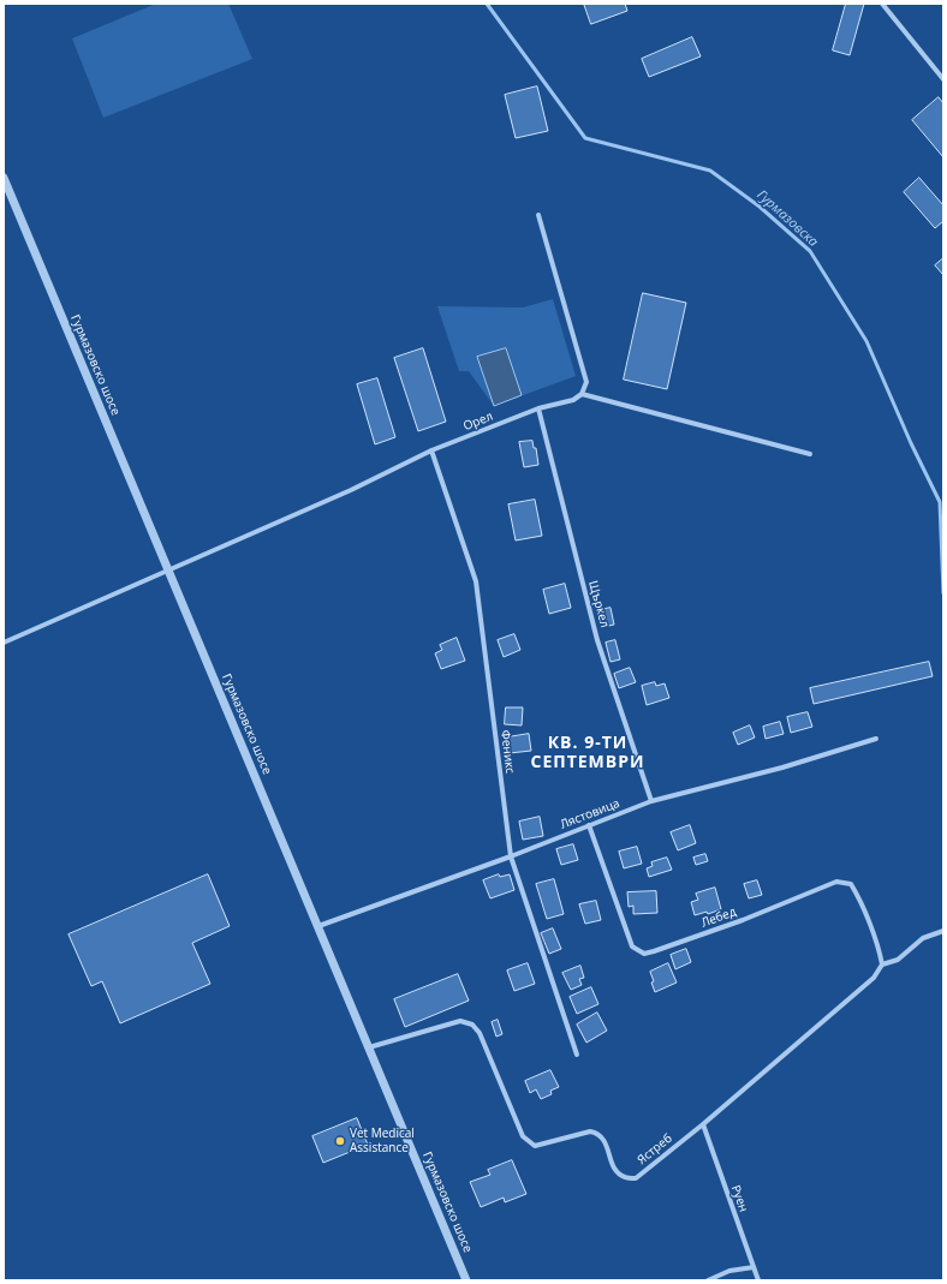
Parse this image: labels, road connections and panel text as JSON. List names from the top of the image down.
{
  "streets": {
    "street": [
      "Гурмазовско шосе",
      "Орел",
      "Щъркел",
      "Феникс",
      "Лястовица",
      "Лебед",
      "Ястреб",
      "Руен"
    ]
  },
  "crossings": [
    ["Гурмазовско шосе", "Орел"],
    ["Гурмазовско шосе", "Лястовица"],
    ["Гурмазовско шосе", "Ястреб"],
    ["Орел", "Щъркел"],
    ["Орел", "Феникс"],
    ["Щъркел", "Лястовица"],
    ["Феникс", "Лястовица"],
    ["Лястовица", "Лебед"],
    ["Лебед", "Ястреб"],
    ["Ястреб", "Руен"]
  ],
  "districts": ["КВ. 9-ТИ СЕПТЕМВРИ"],
  "water": ["Гурмазовска"],
  "places": ["Vet Medical Assistance"]
}
